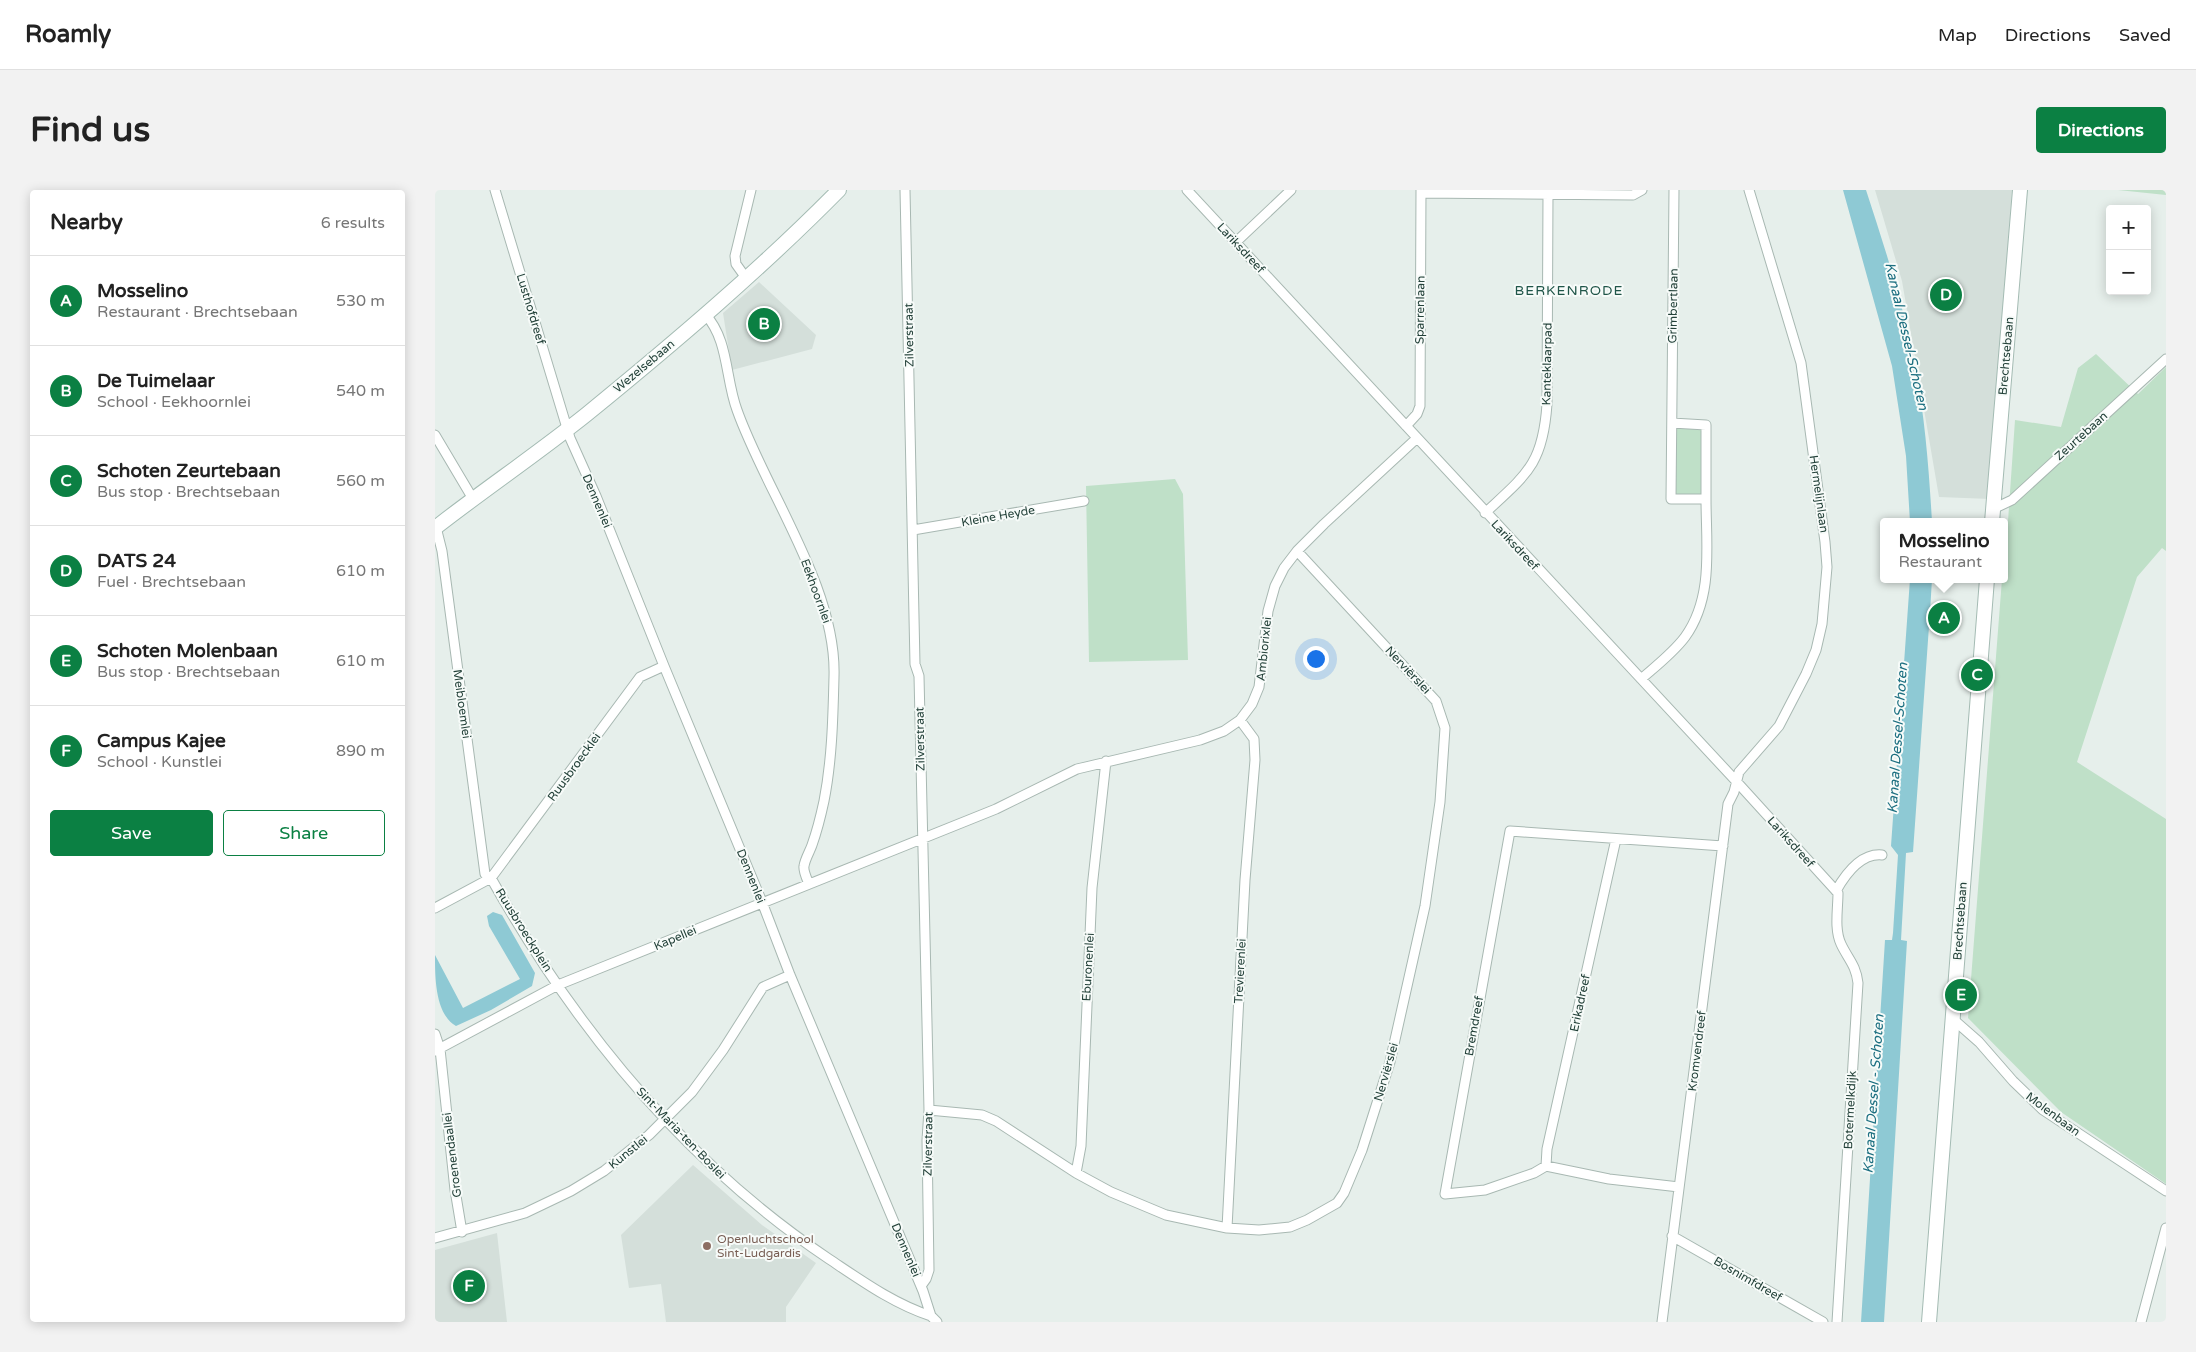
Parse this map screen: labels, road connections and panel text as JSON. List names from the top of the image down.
{
  "streets": {
    "main road": ["Brechtsebaan", "Wezelsebaan"],
    "street": [
      "Lariksdreef",
      "Grimbertlaan",
      "Lusthofdreef",
      "Sparrenlaan",
      "Zilverstraat",
      "Kanteklaarpad",
      "Zeurtebaan",
      "Hermelijnlaan",
      "Dennenlei",
      "Kleine Heyde",
      "Eekhoornlei",
      "Ambiorixlei",
      "Nerviërslei",
      "Meibloemlei",
      "Ruusbroecklei",
      "Ruusbroeckplein",
      "Kapellei",
      "Eburonenlei",
      "Trevierenlei",
      "Erikadreef",
      "Bremdreef",
      "Kromvendreef",
      "Botermelkdijk",
      "Molenbaan",
      "Sint-Maria-ten-Boslei",
      "Kunstlei",
      "Groenendaallei",
      "Bosnimfdreef"
    ]
  },
  "crossings": [
    ["Lariksdreef", "Sparrenlaan"],
    ["Lariksdreef", "Kanteklaarpad"],
    ["Lariksdreef", "Hermelijnlaan"],
    ["Lariksdreef", "Ambiorixlei"],
    ["Lariksdreef", "Kromvendreef"],
    ["Lariksdreef", "Botermelkdijk"],
    ["Lusthofdreef", "Wezelsebaan"],
    ["Lusthofdreef", "Dennenlei"],
    ["Zilverstraat", "Dennenlei"],
    ["Zilverstraat", "Kleine Heyde"],
    ["Zilverstraat", "Ambiorixlei"],
    ["Zilverstraat", "Nerviërslei"],
    ["Zilverstraat", "Kapellei"],
    ["Brechtsebaan", "Zeurtebaan"],
    ["Brechtsebaan", "Molenbaan"],
    ["Wezelsebaan", "Dennenlei"],
    ["Wezelsebaan", "Eekhoornlei"],
    ["Wezelsebaan", "Meibloemlei"],
    ["Hermelijnlaan", "Kromvendreef"],
    ["Dennenlei", "Ruusbroecklei"],
    ["Dennenlei", "Kapellei"],
    ["Dennenlei", "Sint-Maria-ten-Boslei"],
    ["Dennenlei", "Kunstlei"],
    ["Eekhoornlei", "Kapellei"],
    ["Ambiorixlei", "Nerviërslei"],
    ["Ambiorixlei", "Kapellei"],
    ["Ambiorixlei", "Eburonenlei"],
    ["Ambiorixlei", "Trevierenlei"],
    ["Nerviërslei", "Eburonenlei"],
    ["Nerviërslei", "Trevierenlei"],
    ["Meibloemlei", "Ruusbroecklei"],
    ["Meibloemlei", "Ruusbroeckplein"],
    ["Ruusbroecklei", "Ruusbroeckplein"],
    ["Ruusbroeckplein", "Kapellei"],
    ["Ruusbroeckplein", "Sint-Maria-ten-Boslei"],
    ["Kapellei", "Sint-Maria-ten-Boslei"],
    ["Kapellei", "Groenendaallei"],
    ["Erikadreef", "Bremdreef"],
    ["Bremdreef", "Kromvendreef"],
    ["Kromvendreef", "Bosnimfdreef"],
    ["Sint-Maria-ten-Boslei", "Kunstlei"],
    ["Kunstlei", "Groenendaallei"]
  ],
  "districts": ["BERKENRODE"],
  "water": ["Kanaal Dessel-Schoten", "Kanaal Dessel - Schoten"],
  "places": ["Openluchtschool Sint-Ludgardis"],
  "page": {
    "header": "Roamly",
    "nav": ["Map", "Directions", "Saved"],
    "buttons": [
      "Directions",
      ["Save", "Share"]
    ],
    "title": "Find us",
    "heading": ["Nearby", "6 results"],
    "map_buttons": ["+", "−"],
    "list": [
      {
        "mark": "A",
        "name": "Mosselino",
        "note": "Restaurant · Brechtsebaan",
        "value": "530 m"
      },
      {
        "mark": "B",
        "name": "De Tuimelaar",
        "note": "School · Eekhoornlei",
        "value": "540 m"
      },
      {
        "mark": "C",
        "name": "Schoten Zeurtebaan",
        "note": "Bus stop · Brechtsebaan",
        "value": "560 m"
      },
      {
        "mark": "D",
        "name": "DATS 24",
        "note": "Fuel · Brechtsebaan",
        "value": "610 m"
      },
      {
        "mark": "E",
        "name": "Schoten Molenbaan",
        "note": "Bus stop · Brechtsebaan",
        "value": "610 m"
      },
      {
        "mark": "F",
        "name": "Campus Kajee",
        "note": "School · Kunstlei",
        "value": "890 m"
      }
    ],
    "pins": [
      "D",
      "B",
      "A",
      "C",
      "E",
      "F"
    ],
    "popup": ["Mosselino", "Restaurant"]
  }
}
